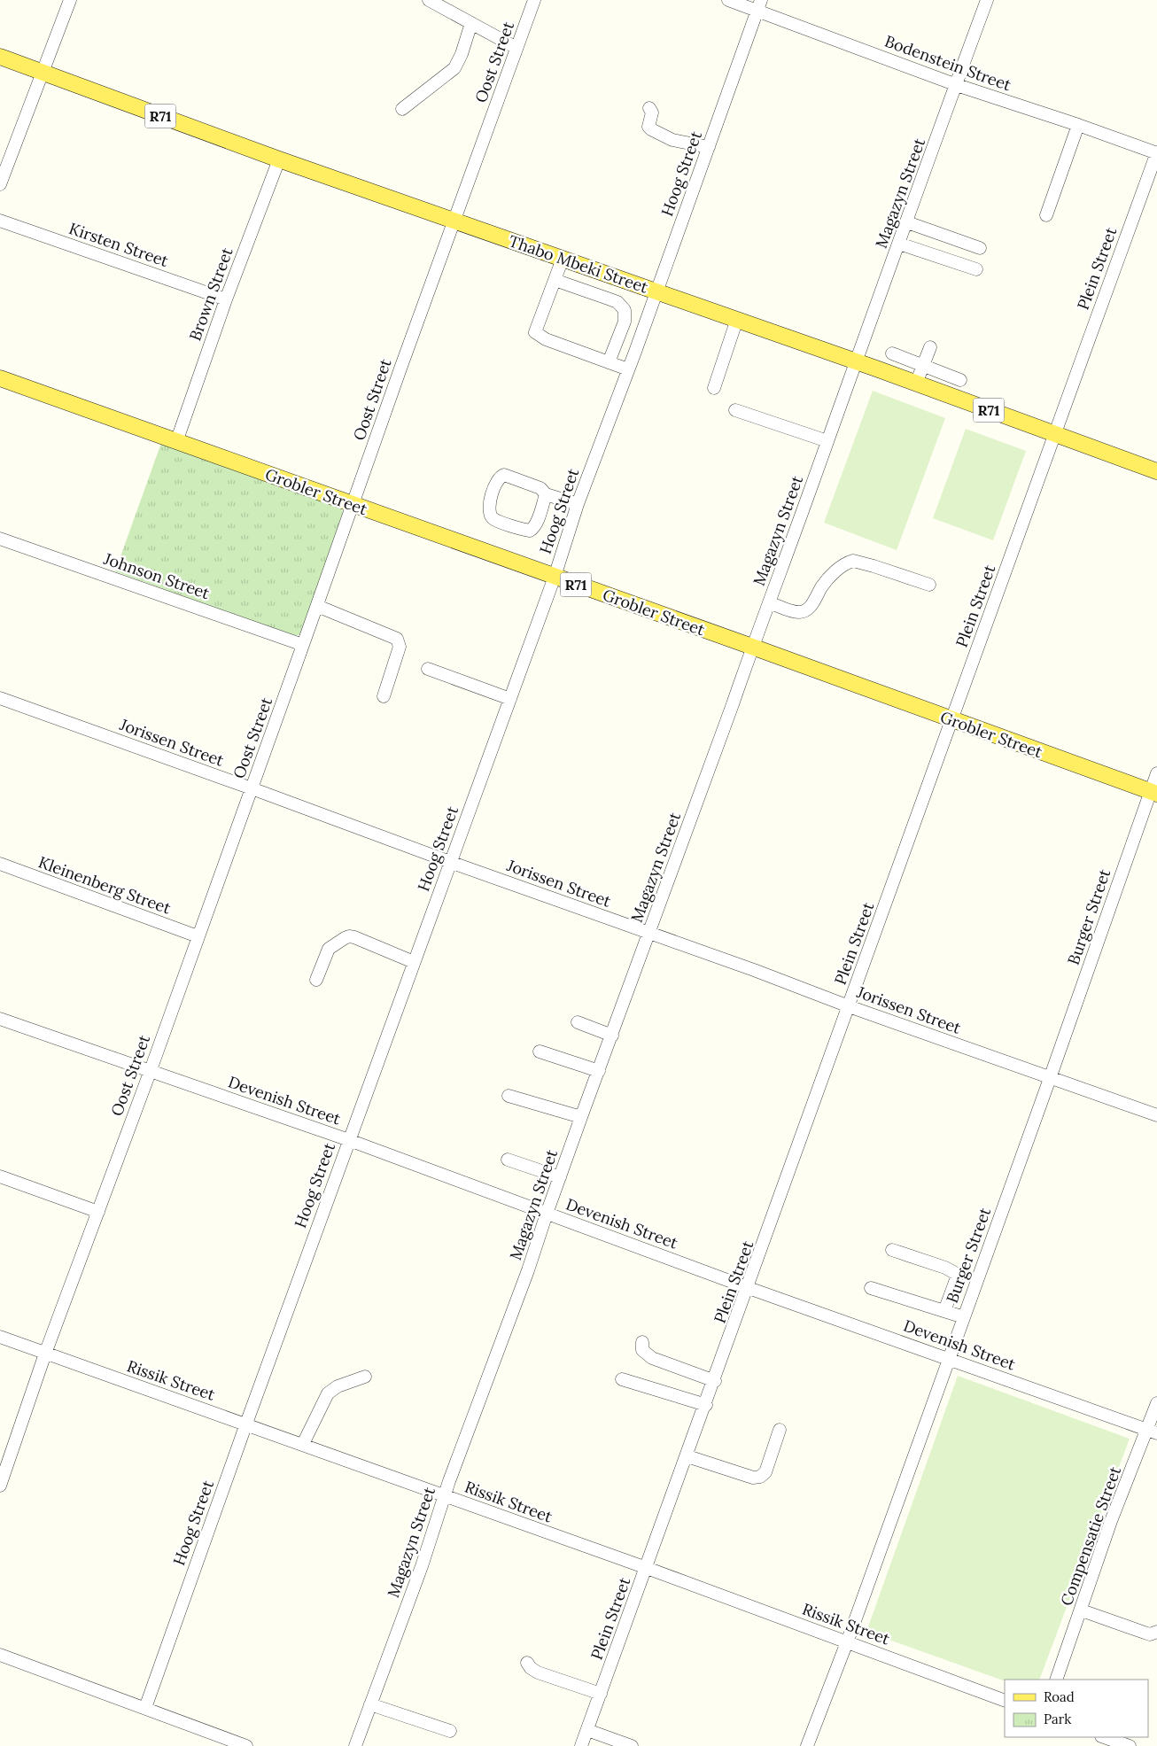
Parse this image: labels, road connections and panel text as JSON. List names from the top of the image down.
{
  "streets": {
    "main road": ["R71", "Thabo Mbeki Street", "Grobler Street"],
    "street": [
      "Oost Street",
      "Bodenstein Street",
      "Hoog Street",
      "Magazyn Street",
      "Kirsten Street",
      "Plein Street",
      "Brown Street",
      "Johnson Street",
      "Jorissen Street",
      "Kleinenberg Street",
      "Burger Street",
      "Devenish Street",
      "Rissik Street",
      "Compensatie Street"
    ]
  },
  "crossings": [
    ["Oost Street", "Thabo Mbeki Street"],
    ["Oost Street", "Grobler Street"],
    ["Oost Street", "Johnson Street"],
    ["Oost Street", "Jorissen Street"],
    ["Oost Street", "Kleinenberg Street"],
    ["Oost Street", "Devenish Street"],
    ["Oost Street", "Rissik Street"],
    ["Bodenstein Street", "Hoog Street"],
    ["Bodenstein Street", "Magazyn Street"],
    ["Bodenstein Street", "Plein Street"],
    ["Hoog Street", "Thabo Mbeki Street"],
    ["Hoog Street", "Grobler Street"],
    ["Hoog Street", "Jorissen Street"],
    ["Hoog Street", "Devenish Street"],
    ["Hoog Street", "Rissik Street"],
    ["Magazyn Street", "Thabo Mbeki Street"],
    ["Magazyn Street", "Grobler Street"],
    ["Magazyn Street", "Jorissen Street"],
    ["Magazyn Street", "Devenish Street"],
    ["Magazyn Street", "Rissik Street"],
    ["Kirsten Street", "Brown Street"],
    ["Thabo Mbeki Street", "Plein Street"],
    ["Thabo Mbeki Street", "Brown Street"],
    ["Plein Street", "Grobler Street"],
    ["Plein Street", "Jorissen Street"],
    ["Plein Street", "Devenish Street"],
    ["Plein Street", "Rissik Street"],
    ["Brown Street", "Grobler Street"],
    ["Grobler Street", "Burger Street"],
    ["Jorissen Street", "Burger Street"],
    ["Burger Street", "Devenish Street"],
    ["Burger Street", "Rissik Street"],
    ["Devenish Street", "Compensatie Street"]
  ],
  "legend": ["Road", "Park"]
}
